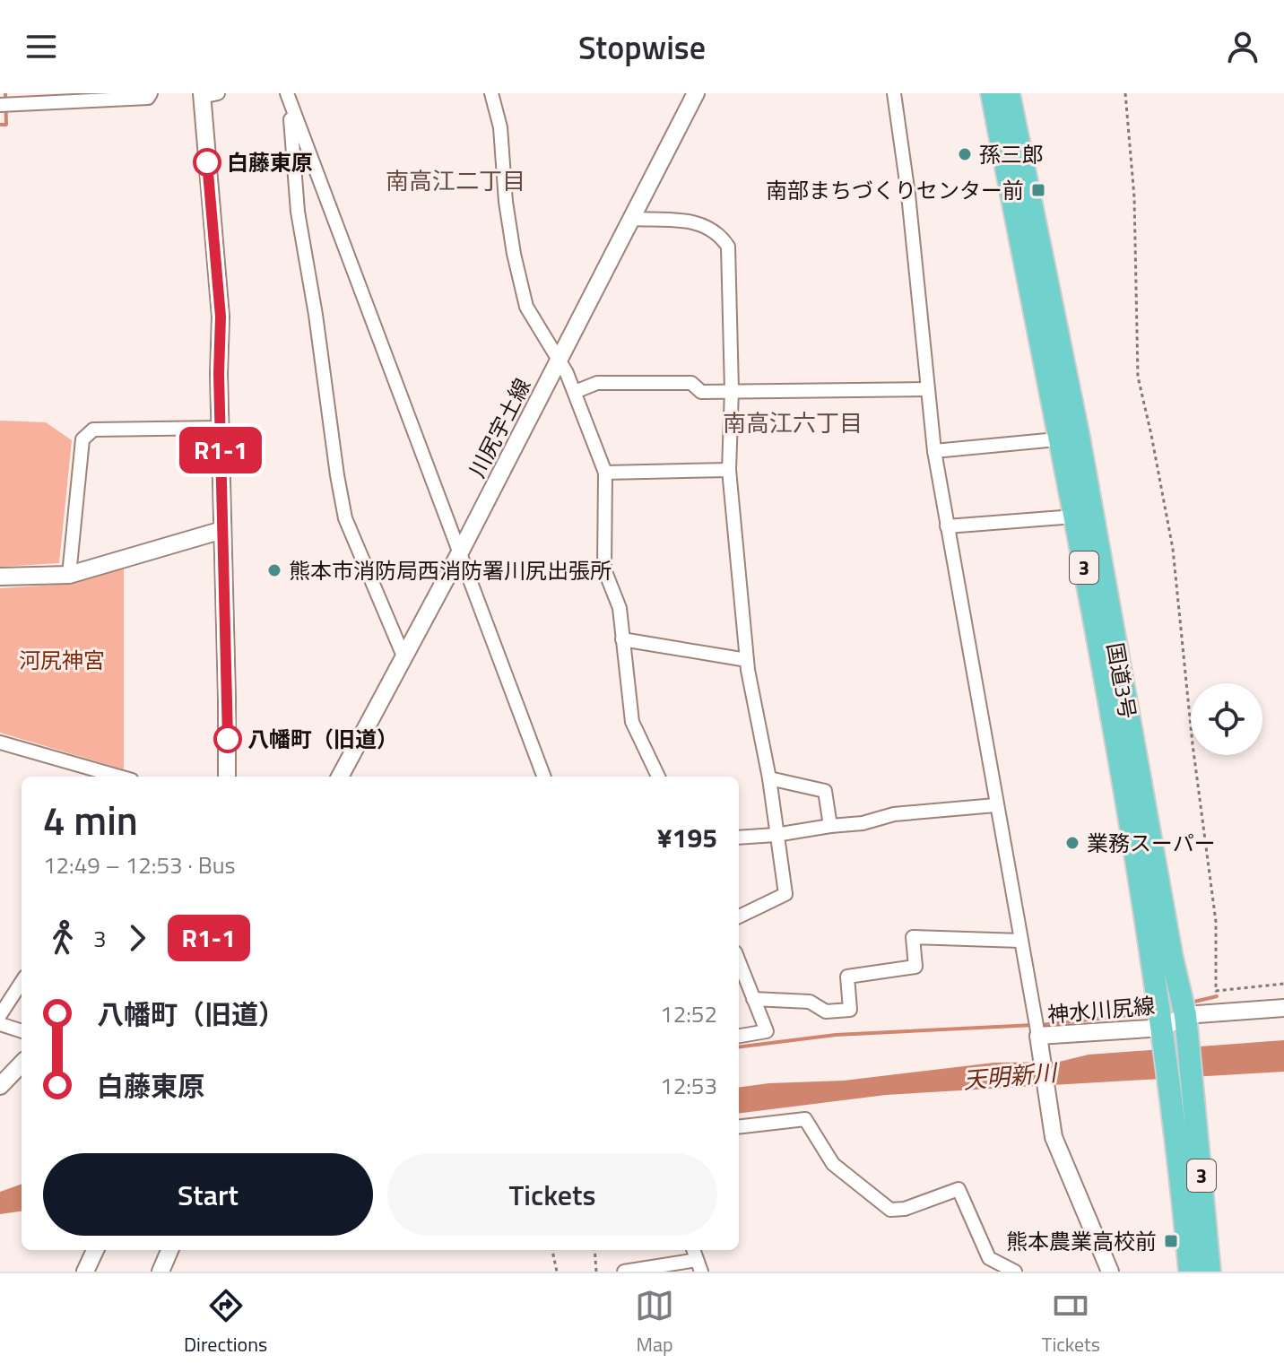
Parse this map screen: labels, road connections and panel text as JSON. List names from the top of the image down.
{
  "streets": {
    "highway": ["3", "国道3号"],
    "main road": ["川尻宇土線", "神水川尻線"]
  },
  "crossings": [
    ["国道3号", "神水川尻線"]
  ],
  "districts": ["南高江二丁目", "南高江六丁目"],
  "water": ["天明新川"],
  "parks": ["河尻神宮"],
  "places": {
    "other": [
      "孫三郎",
      "白藤東原",
      "熊本市消防局西消防署川尻出張所",
      "八幡町（旧道）",
      "業務スーパー"
    ],
    "transit": ["南部まちづくりセンター前", "熊本農業高校前"]
  },
  "lines": ["bus line R1-1"],
  "page": {
    "header": "Stopwise",
    "on_map": "R1-1",
    "heading": ["4 min", "12:49 – 12:53 · Bus", "¥195"],
    "legs": ["3", "R1-1"],
    "list": [
      {
        "name": "八幡町（旧道）",
        "value": "12:52"
      },
      {
        "name": "白藤東原",
        "value": "12:53"
      }
    ],
    "buttons": ["Start", "Tickets"],
    "tabs": ["Directions", "Map", "Tickets"]
  }
}
